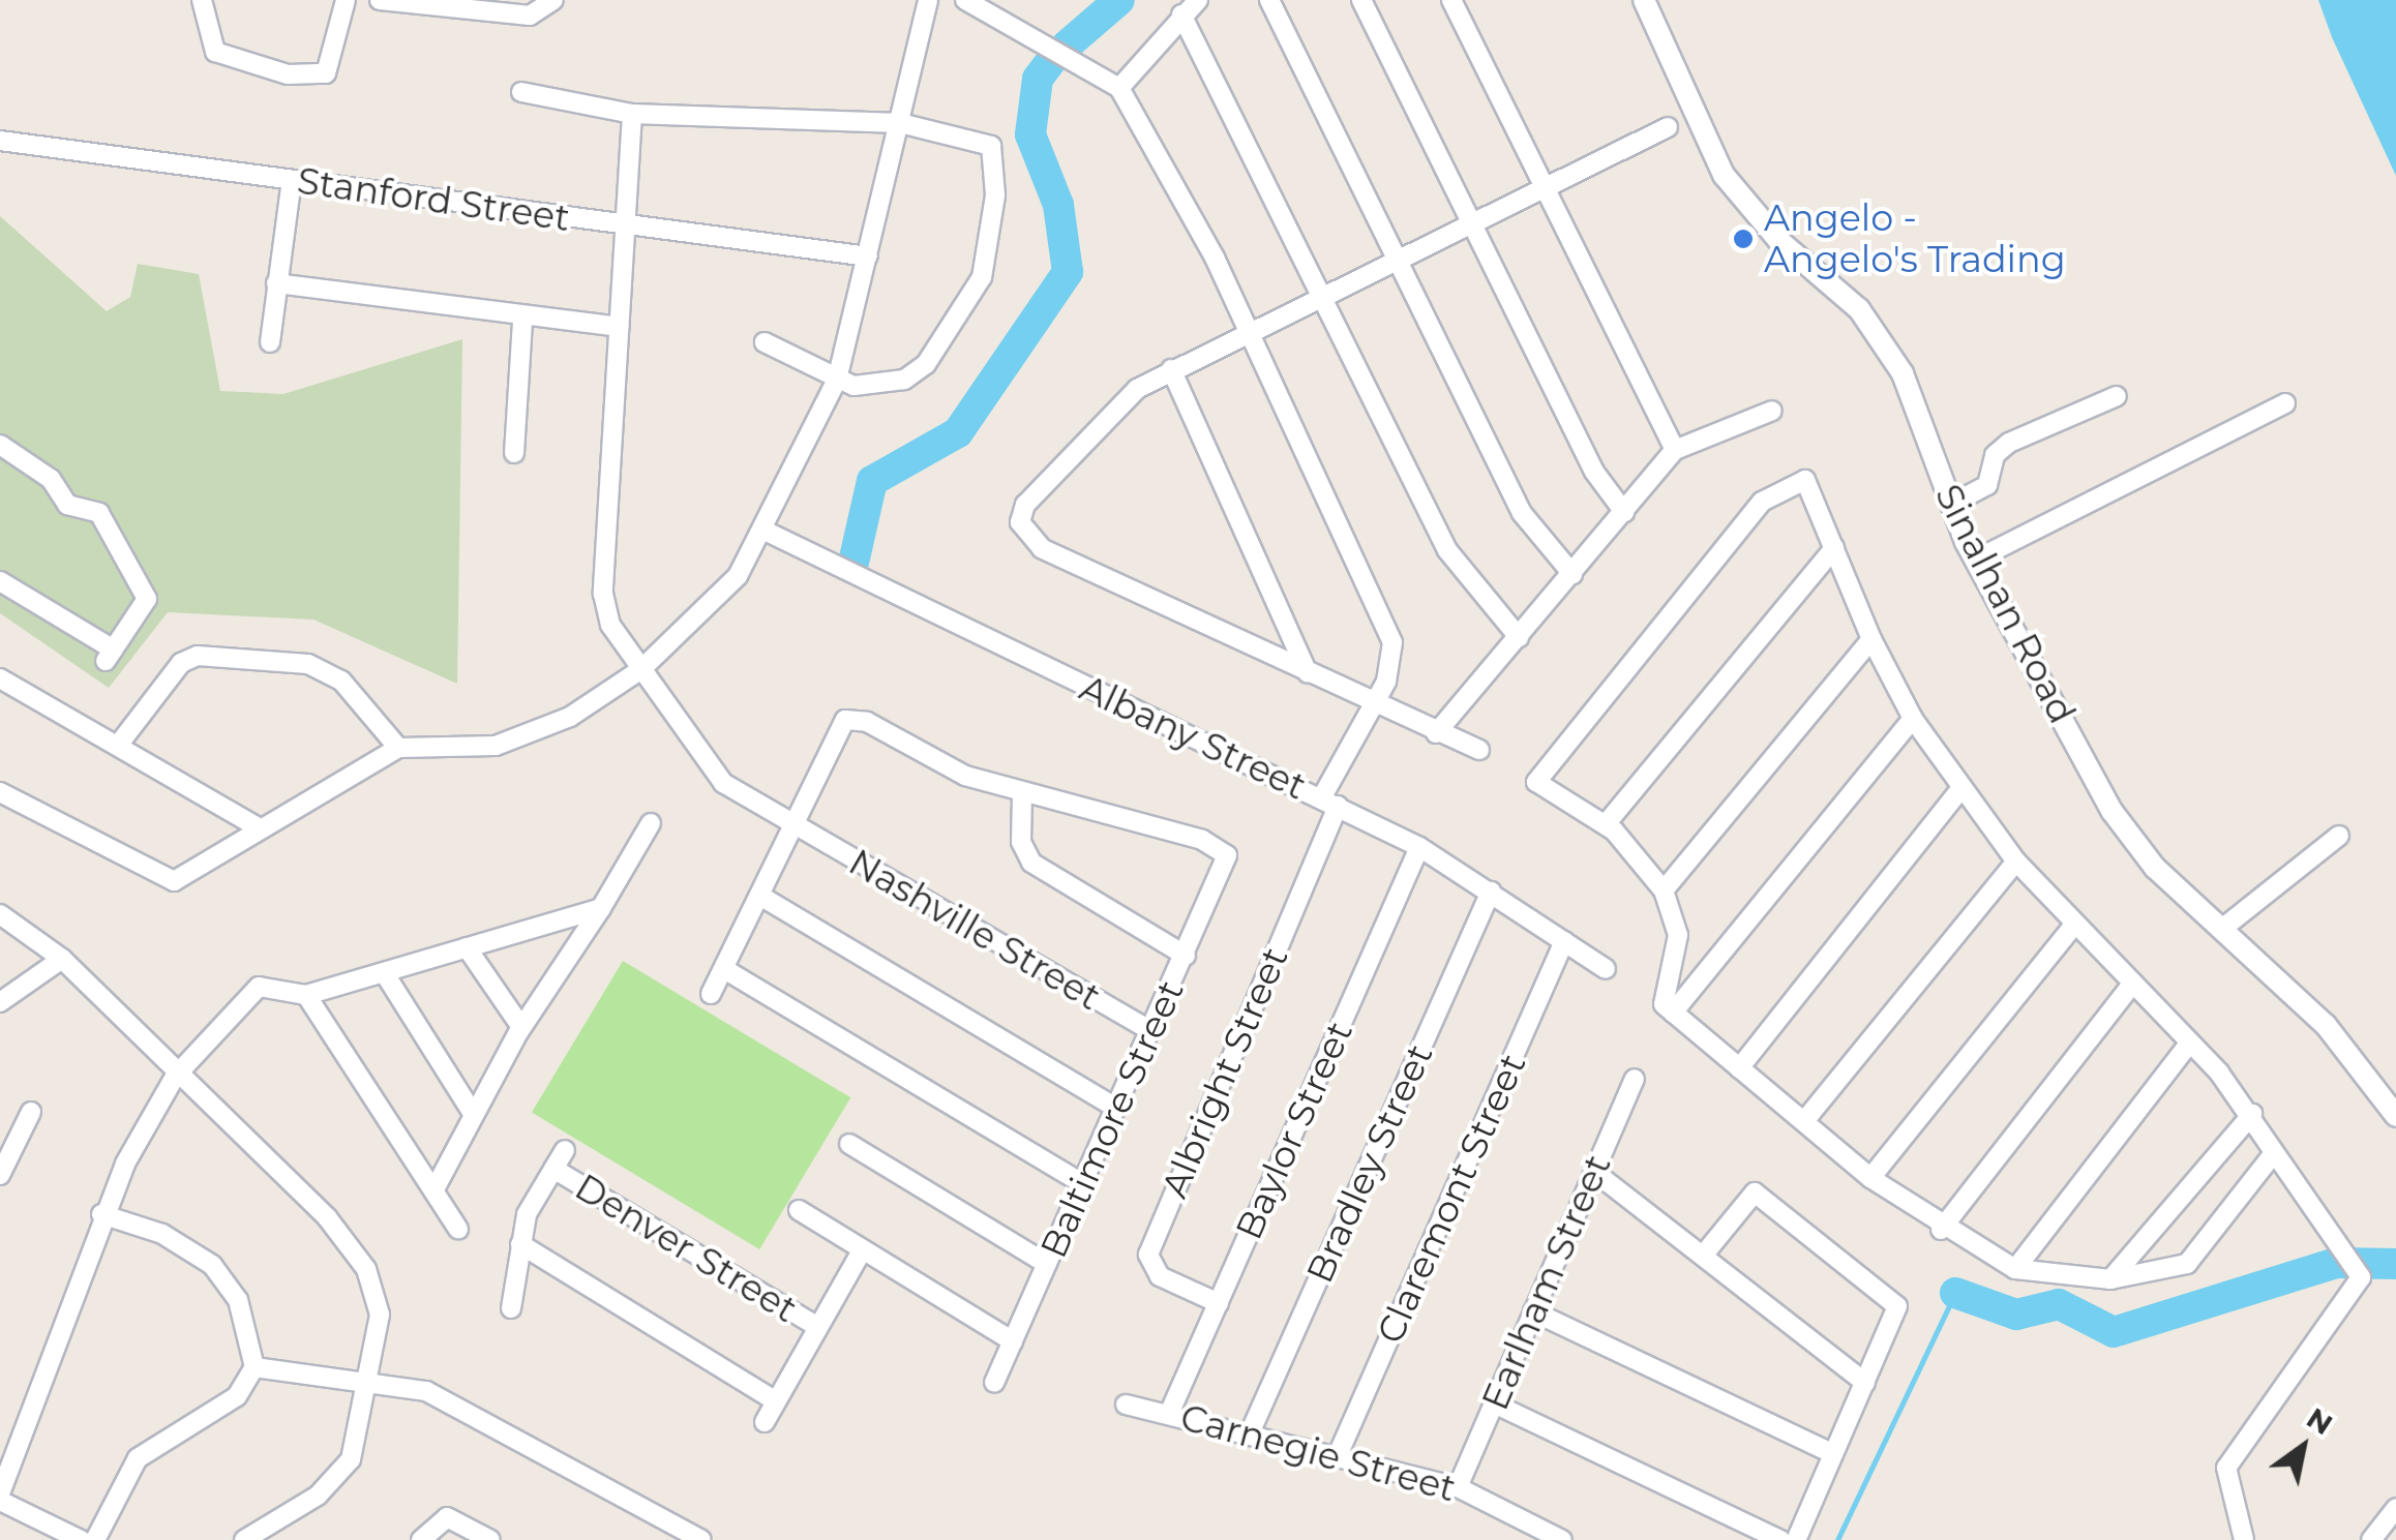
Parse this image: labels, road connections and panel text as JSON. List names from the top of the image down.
{
  "streets": {
    "street": [
      "Stanford Street",
      "Sinalhan Road",
      "Albany Street",
      "Nashville Street",
      "Albright Street",
      "Baltimore Street",
      "Baylor Street",
      "Bradley Street",
      "Claremont Street",
      "Denver Street",
      "Earlham Street",
      "Carnegie Street"
    ]
  },
  "crossings": [
    ["Stanford Street", "Nashville Street"],
    ["Albany Street", "Albright Street"],
    ["Albany Street", "Baylor Street"],
    ["Albany Street", "Bradley Street"],
    ["Albany Street", "Claremont Street"],
    ["Nashville Street", "Baltimore Street"],
    ["Albright Street", "Baylor Street"],
    ["Baylor Street", "Carnegie Street"],
    ["Bradley Street", "Carnegie Street"],
    ["Claremont Street", "Carnegie Street"],
    ["Earlham Street", "Carnegie Street"]
  ],
  "places": ["Angelo - Angelo's Trading"],
  "north": "top right"
}
